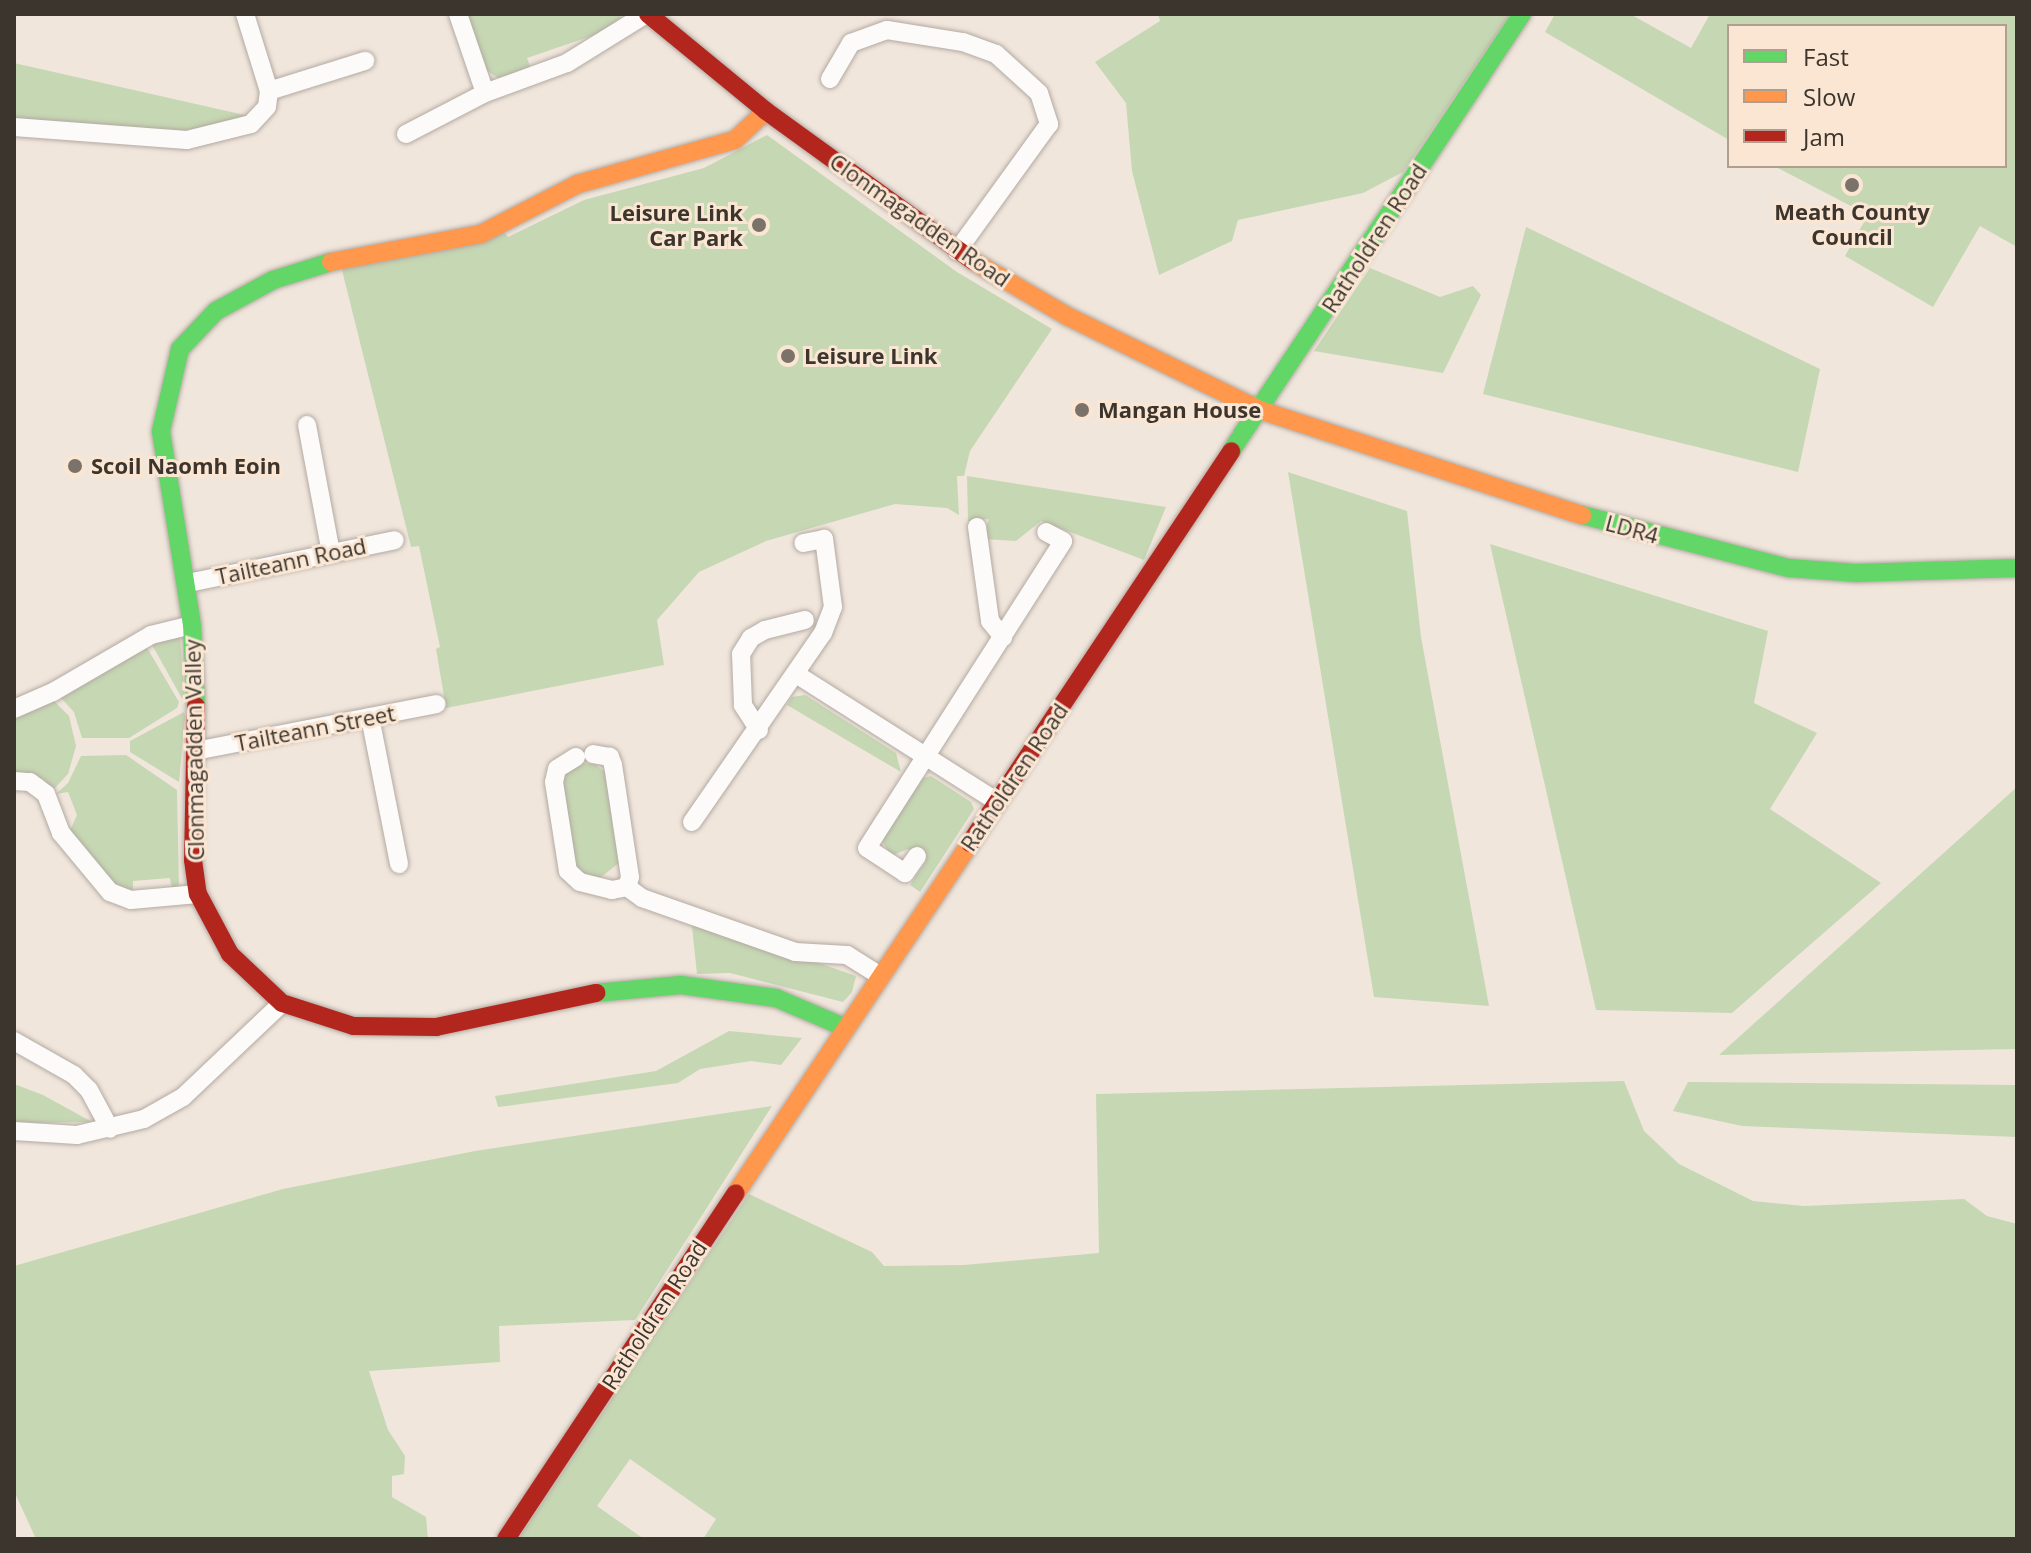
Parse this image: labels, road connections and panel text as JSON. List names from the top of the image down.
{
  "streets": {
    "street": [
      "Clonmagadden Road",
      "Ratholdren Road",
      "LDR4",
      "Tailteann Road",
      "Tailteann Street",
      "Clonmagadden Valley"
    ]
  },
  "crossings": [
    ["Clonmagadden Road", "Ratholdren Road"],
    ["Clonmagadden Road", "LDR4"],
    ["Clonmagadden Road", "Clonmagadden Valley"],
    ["Ratholdren Road", "LDR4"],
    ["Ratholdren Road", "Clonmagadden Valley"],
    ["Tailteann Road", "Clonmagadden Valley"],
    ["Tailteann Street", "Clonmagadden Valley"]
  ],
  "places": [
    "Meath County Council",
    "Leisure Link Car Park",
    "Leisure Link",
    "Mangan House",
    "Scoil Naomh Eoin"
  ],
  "legend": ["Fast", "Slow", "Jam"]
}
